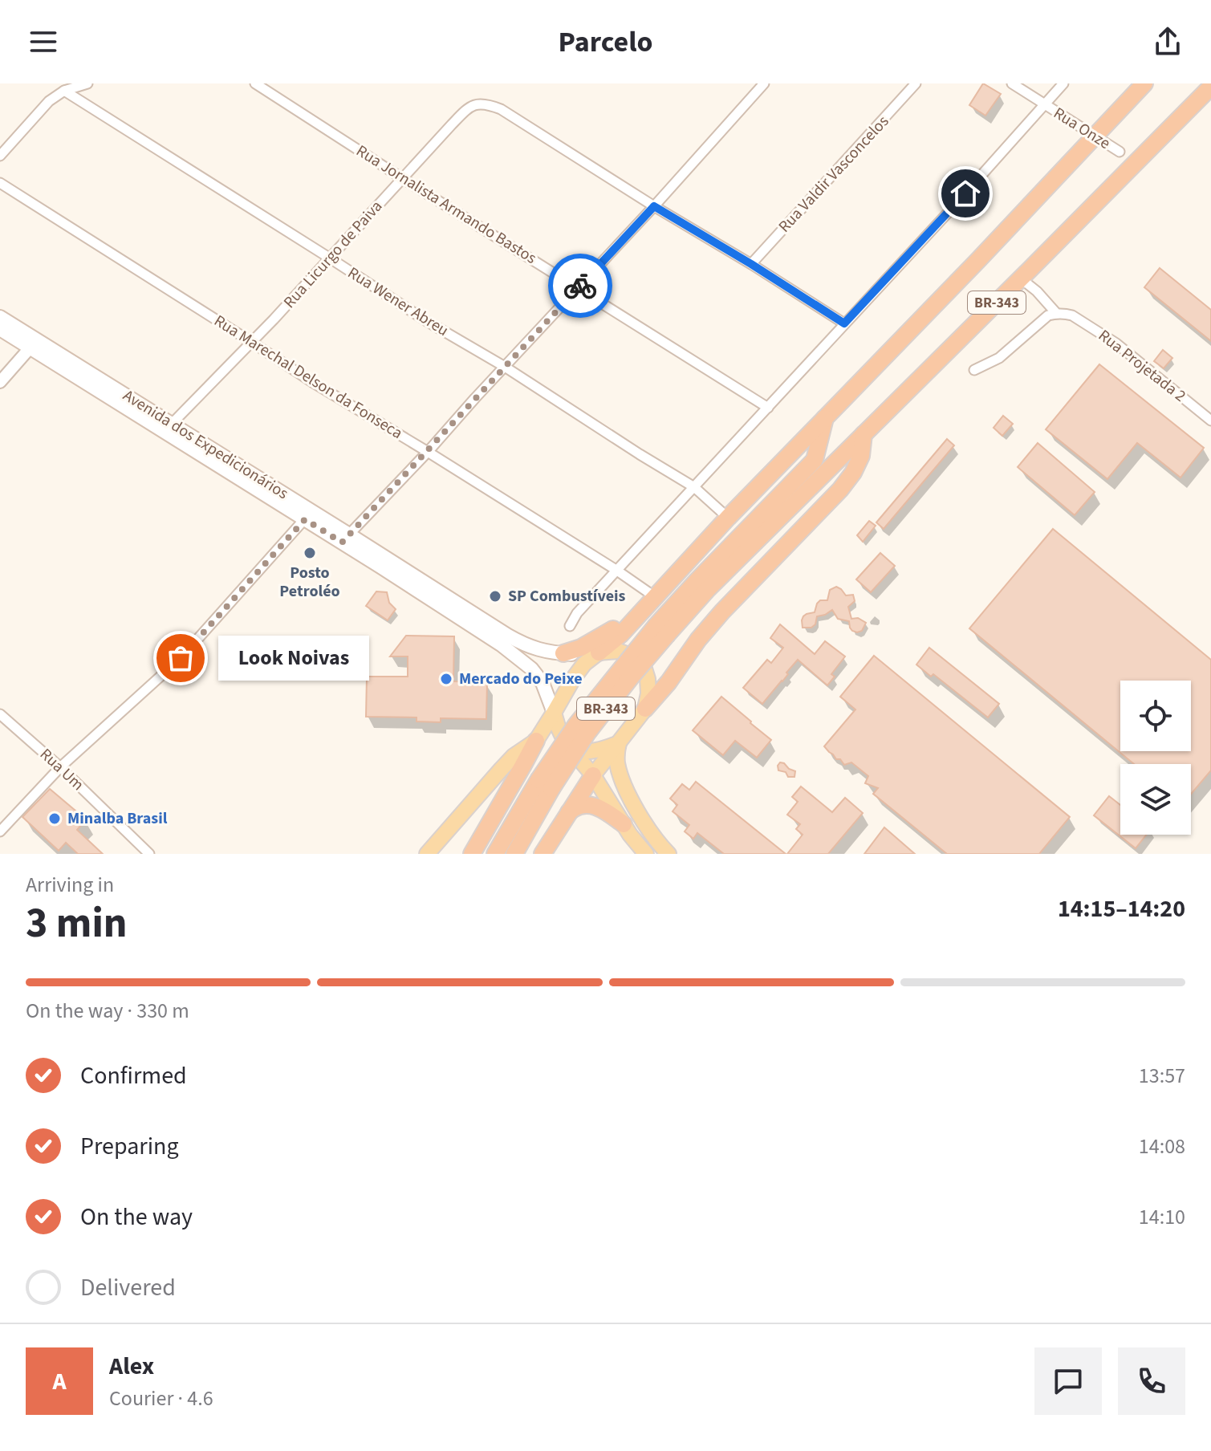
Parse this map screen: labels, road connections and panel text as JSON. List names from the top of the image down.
{
  "streets": {
    "highway": ["BR-343"],
    "main road": ["Avenida dos Expedicionários"],
    "street": [
      "Rua Onze",
      "Rua Valdir Vasconcelos",
      "Rua Jornalista Armando Bastos",
      "Rua Licurgo de Paiva",
      "Rua Wener Abreu",
      "Rua Projetada 2",
      "Rua Marechal Delson da Fonseca",
      "Rua Um"
    ]
  },
  "crossings": [
    ["Rua Onze", "BR-343"],
    ["Rua Jornalista Armando Bastos", "Rua Licurgo de Paiva"],
    ["Rua Licurgo de Paiva", "Rua Wener Abreu"],
    ["Rua Licurgo de Paiva", "Rua Marechal Delson da Fonseca"],
    ["Rua Licurgo de Paiva", "Avenida dos Expedicionários"],
    ["Rua Wener Abreu", "BR-343"],
    ["BR-343", "Rua Marechal Delson da Fonseca"]
  ],
  "places": [
    "Posto Petroléo",
    "SP Combustíveis",
    "Look Noivas",
    "Mercado do Peixe",
    "Minalba Brasil"
  ],
  "page": {
    "header": "Parcelo",
    "bubble": "Look Noivas",
    "heading": ["3 min", "Arriving in", "14:15–14:20"],
    "panel": ["Alex", "Courier · 4.6"],
    "bar": "On the way · 330 m",
    "list": [
      ["Confirmed", "13:57"],
      ["Preparing", "14:08"],
      ["On the way", "14:10"],
      "Delivered"
    ],
    "round": "A"
  }
}
